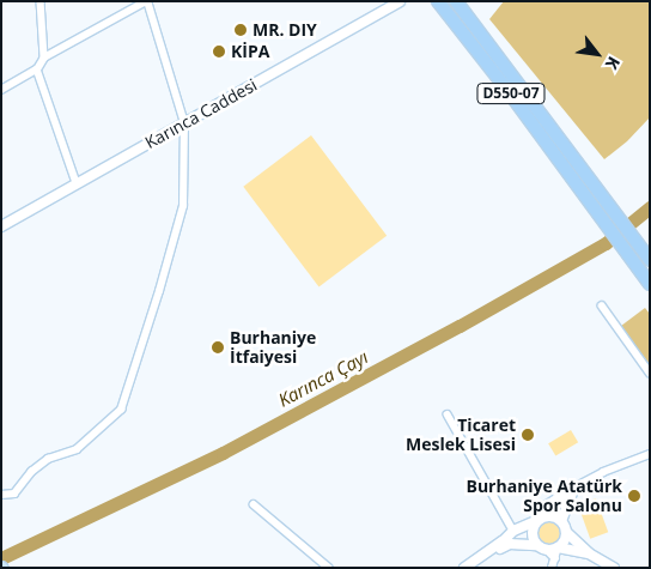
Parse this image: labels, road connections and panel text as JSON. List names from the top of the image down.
{
  "streets": {
    "highway": ["D550-07"],
    "street": ["Karınca Caddesi"]
  },
  "water": ["Karınca Çayı"],
  "places": [
    "MR. DIY",
    "KİPA",
    "Burhaniye İtfaiyesi",
    "Ticaret Meslek Lisesi",
    "Burhaniye Atatürk Spor Salonu"
  ],
  "north": "bottom right"
}
